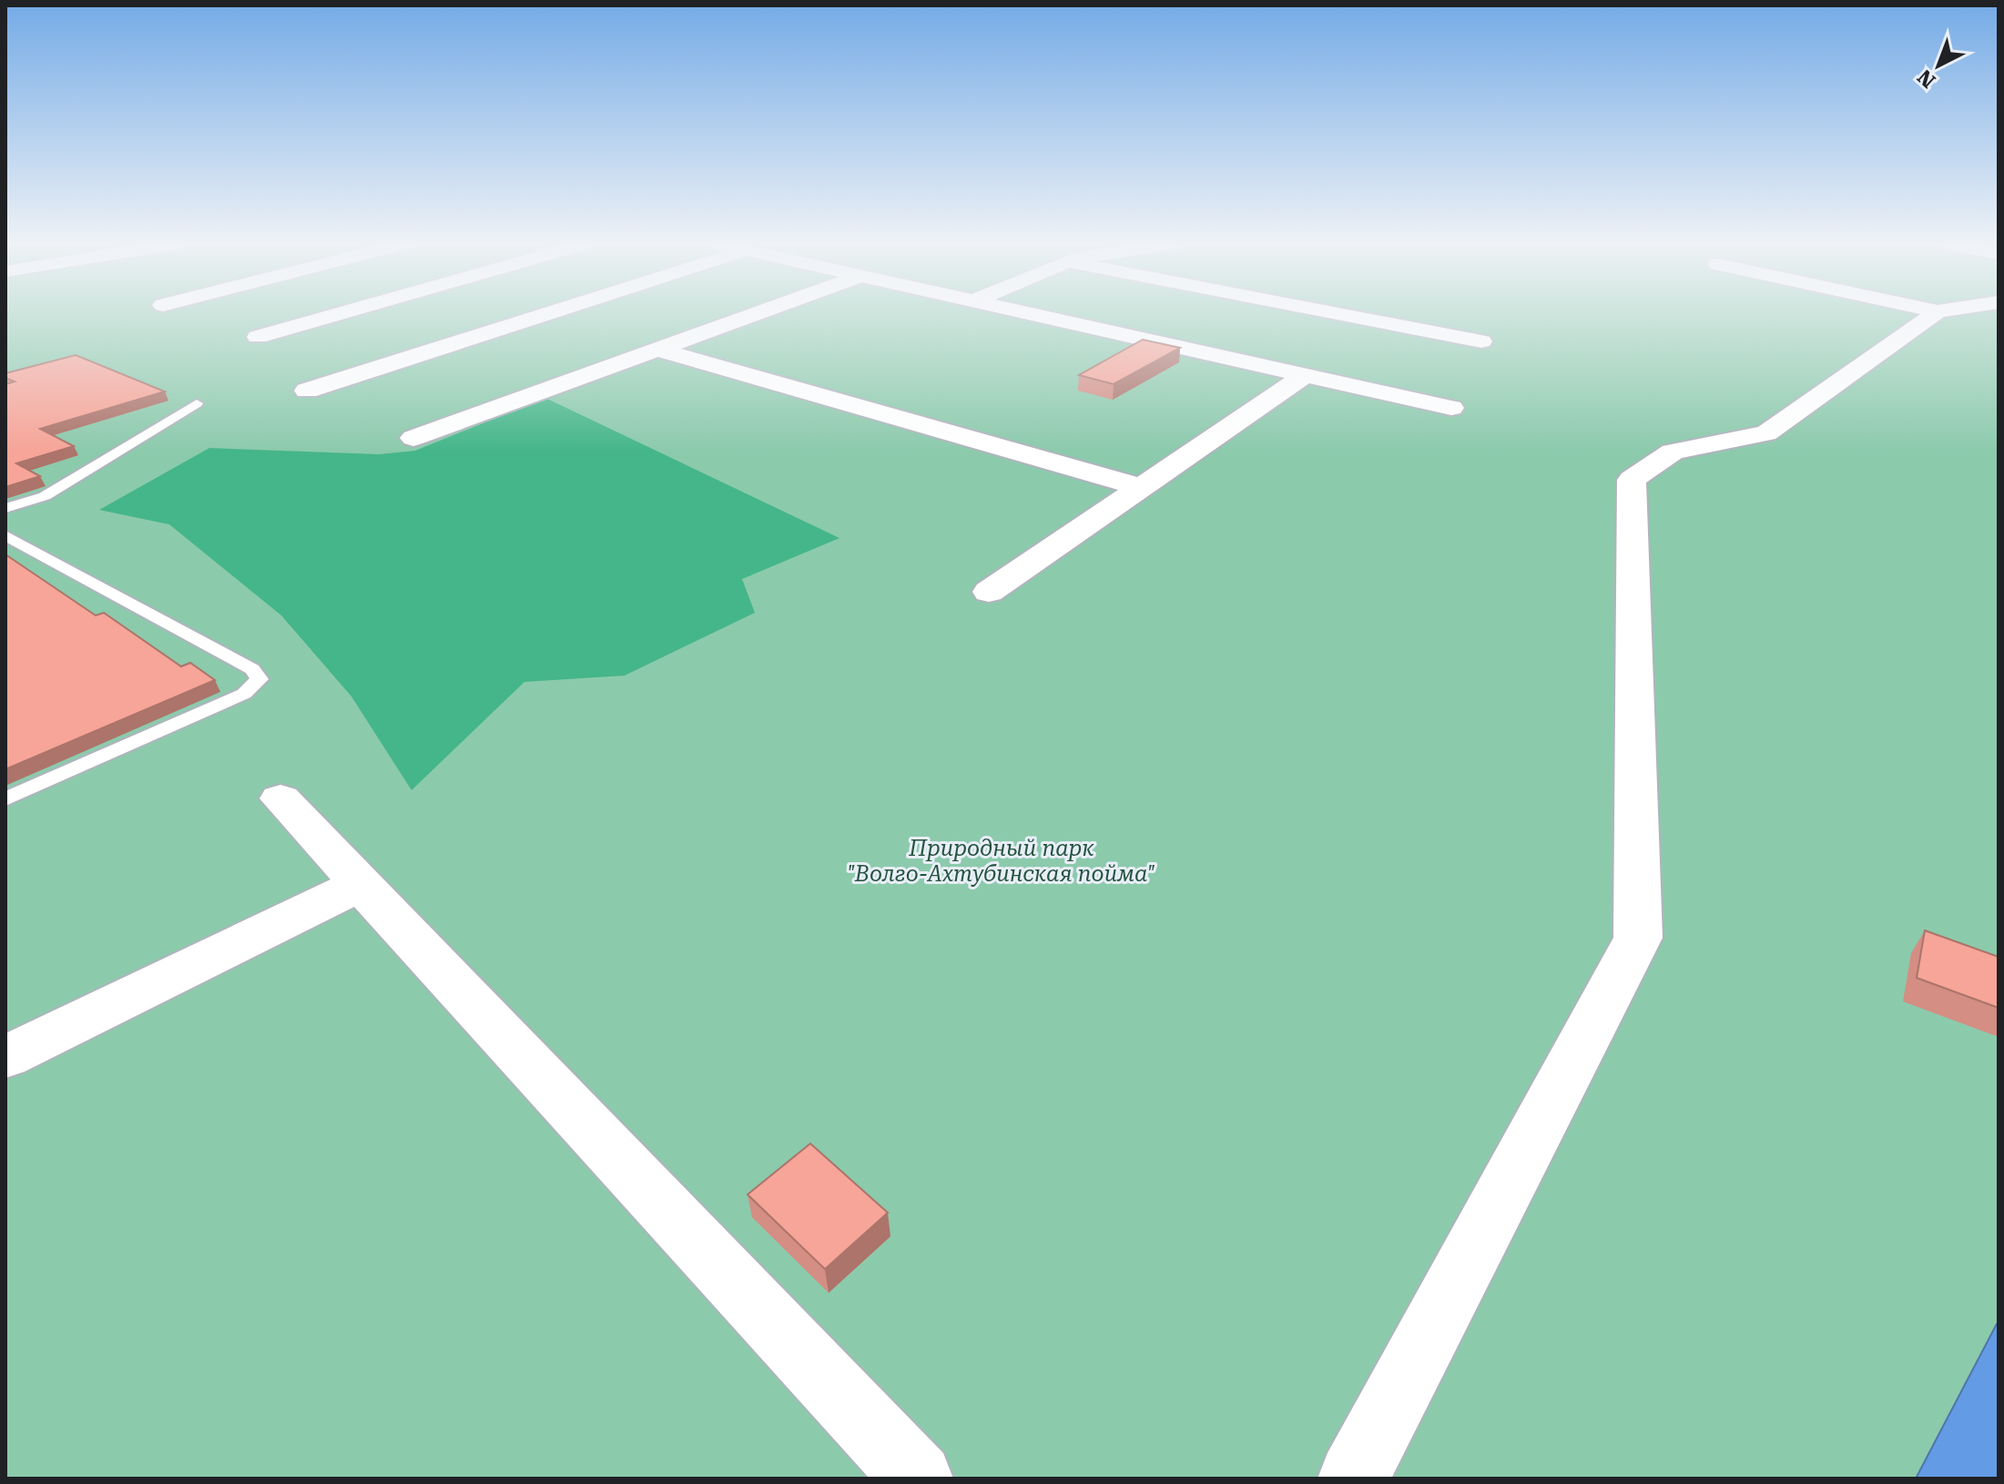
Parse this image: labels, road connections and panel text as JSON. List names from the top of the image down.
{
  "parks": ["Природный парк \"Волго-Ахтубинская пойма\""],
  "north": "bottom left"
}
